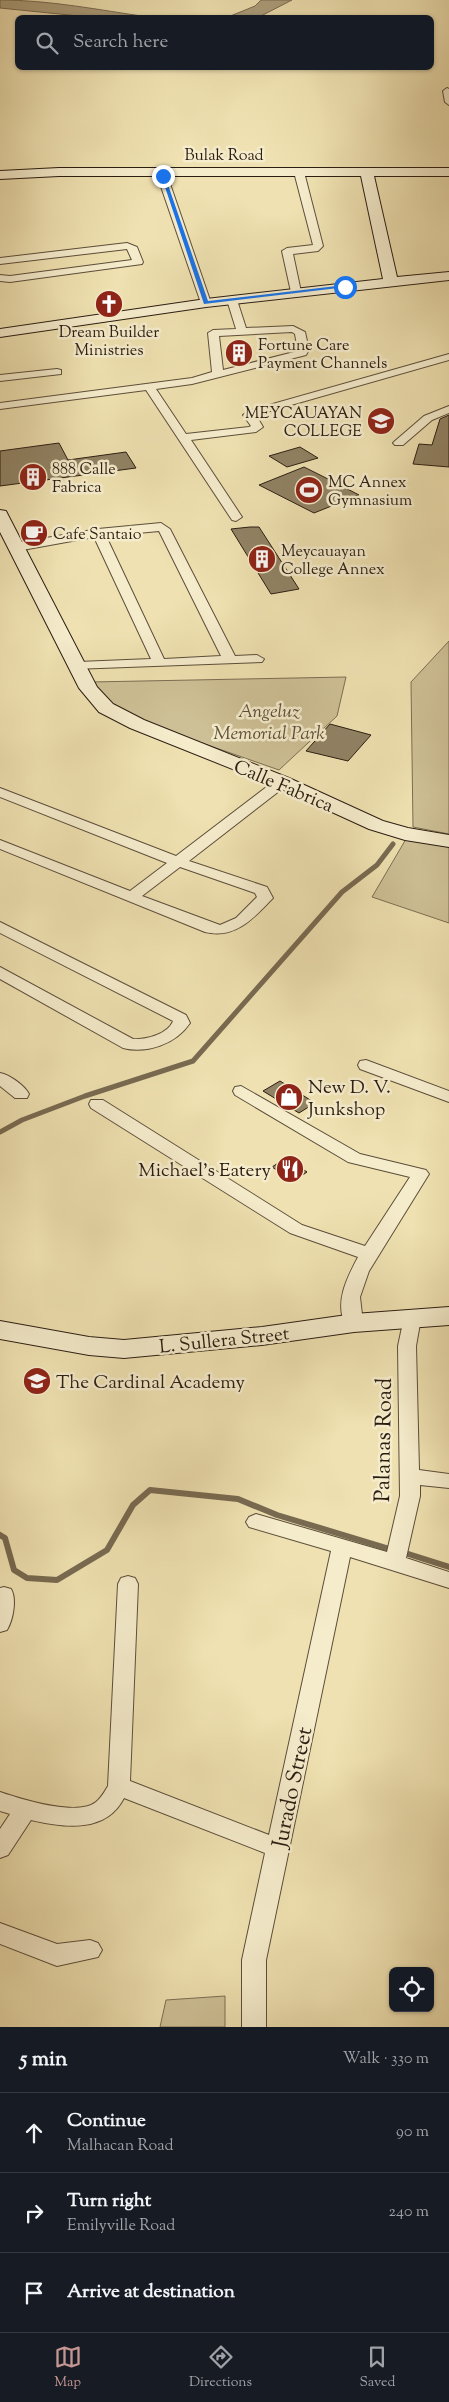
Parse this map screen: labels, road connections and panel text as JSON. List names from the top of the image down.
{
  "streets": {
    "street": [
      "Bulak Road",
      "Calle Fabrica",
      "L. Sullera Street",
      "Palanas Road",
      "Jurado Street"
    ]
  },
  "crossings": [
    ["L. Sullera Street", "Palanas Road"]
  ],
  "parks": ["Angeluz Memorial Park"],
  "places": {
    "church": ["Dream Builder Ministries"],
    "building": ["Fortune Care Payment Channels", "888 Calle Fabrica", "Meycauayan College Annex"],
    "school or university": ["MEYCAUAYAN COLLEGE", "The Cardinal Academy"],
    "sports": ["MC Annex Gymnasium"],
    "cafe": ["Cafe Santaio"],
    "shop": ["New D. V. Junkshop"],
    "restaurant": ["Michael's Eatery"]
  },
  "page": {
    "search": "Search here",
    "heading": ["5 min", "Walk · 330 m"],
    "list": [
      ["Continue", "Malhacan Road", "90 m"],
      ["Turn right", "Emilyville Road", "240 m"],
      "Arrive at destination"
    ],
    "nav": ["Map", "Directions", "Saved"]
  }
}
